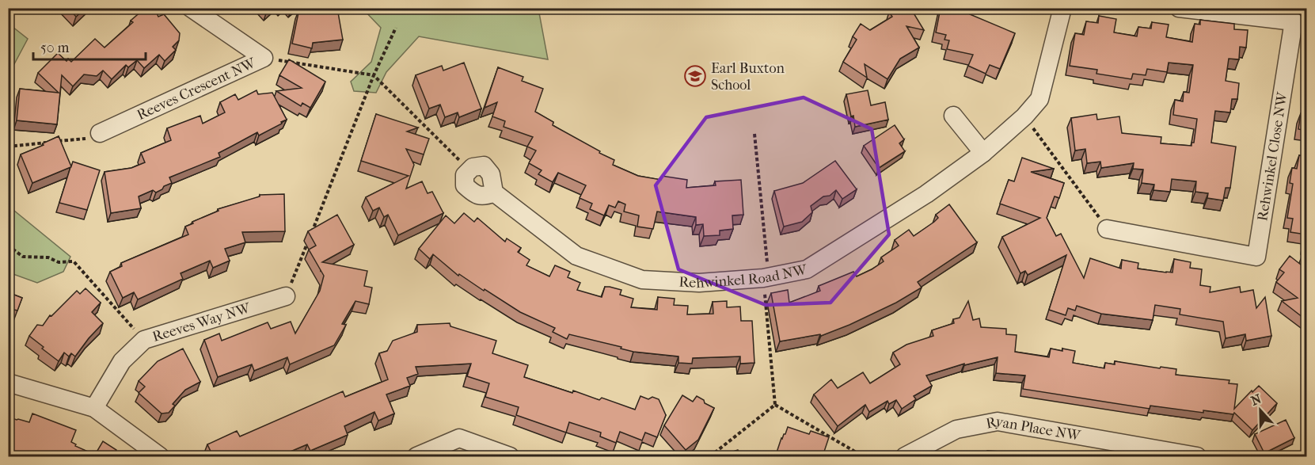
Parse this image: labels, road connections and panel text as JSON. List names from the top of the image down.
{
  "streets": {
    "street": [
      "Reeves Crescent NW",
      "Rehwinkel Close NW",
      "Rehwinkel Road NW",
      "Reeves Way NW",
      "Ryan Place NW"
    ]
  },
  "places": {
    "school or university": ["Earl Buxton School"]
  },
  "scale_bar": "50 m",
  "north": "top"
}
